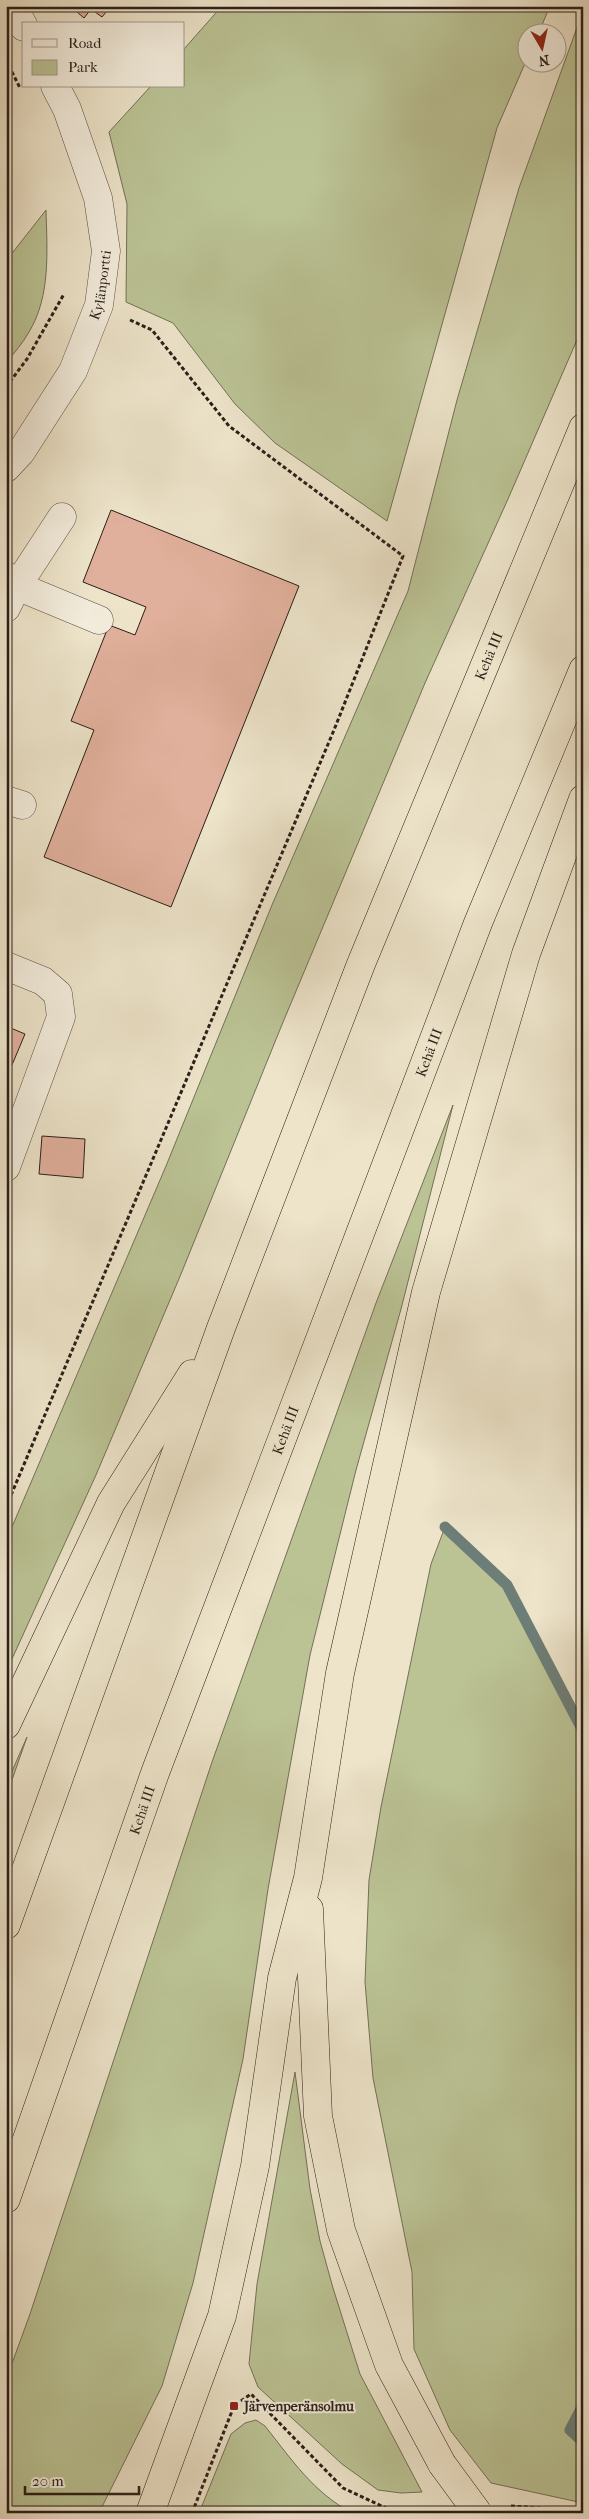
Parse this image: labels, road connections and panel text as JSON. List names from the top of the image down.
{
  "streets": {
    "highway": ["Kehä III"],
    "street": ["Kylänportti"]
  },
  "places": {
    "transit": ["Järvenperänsolmu"]
  },
  "legend": ["Road", "Park"],
  "scale_bar": "20 m",
  "north": "bottom"
}
